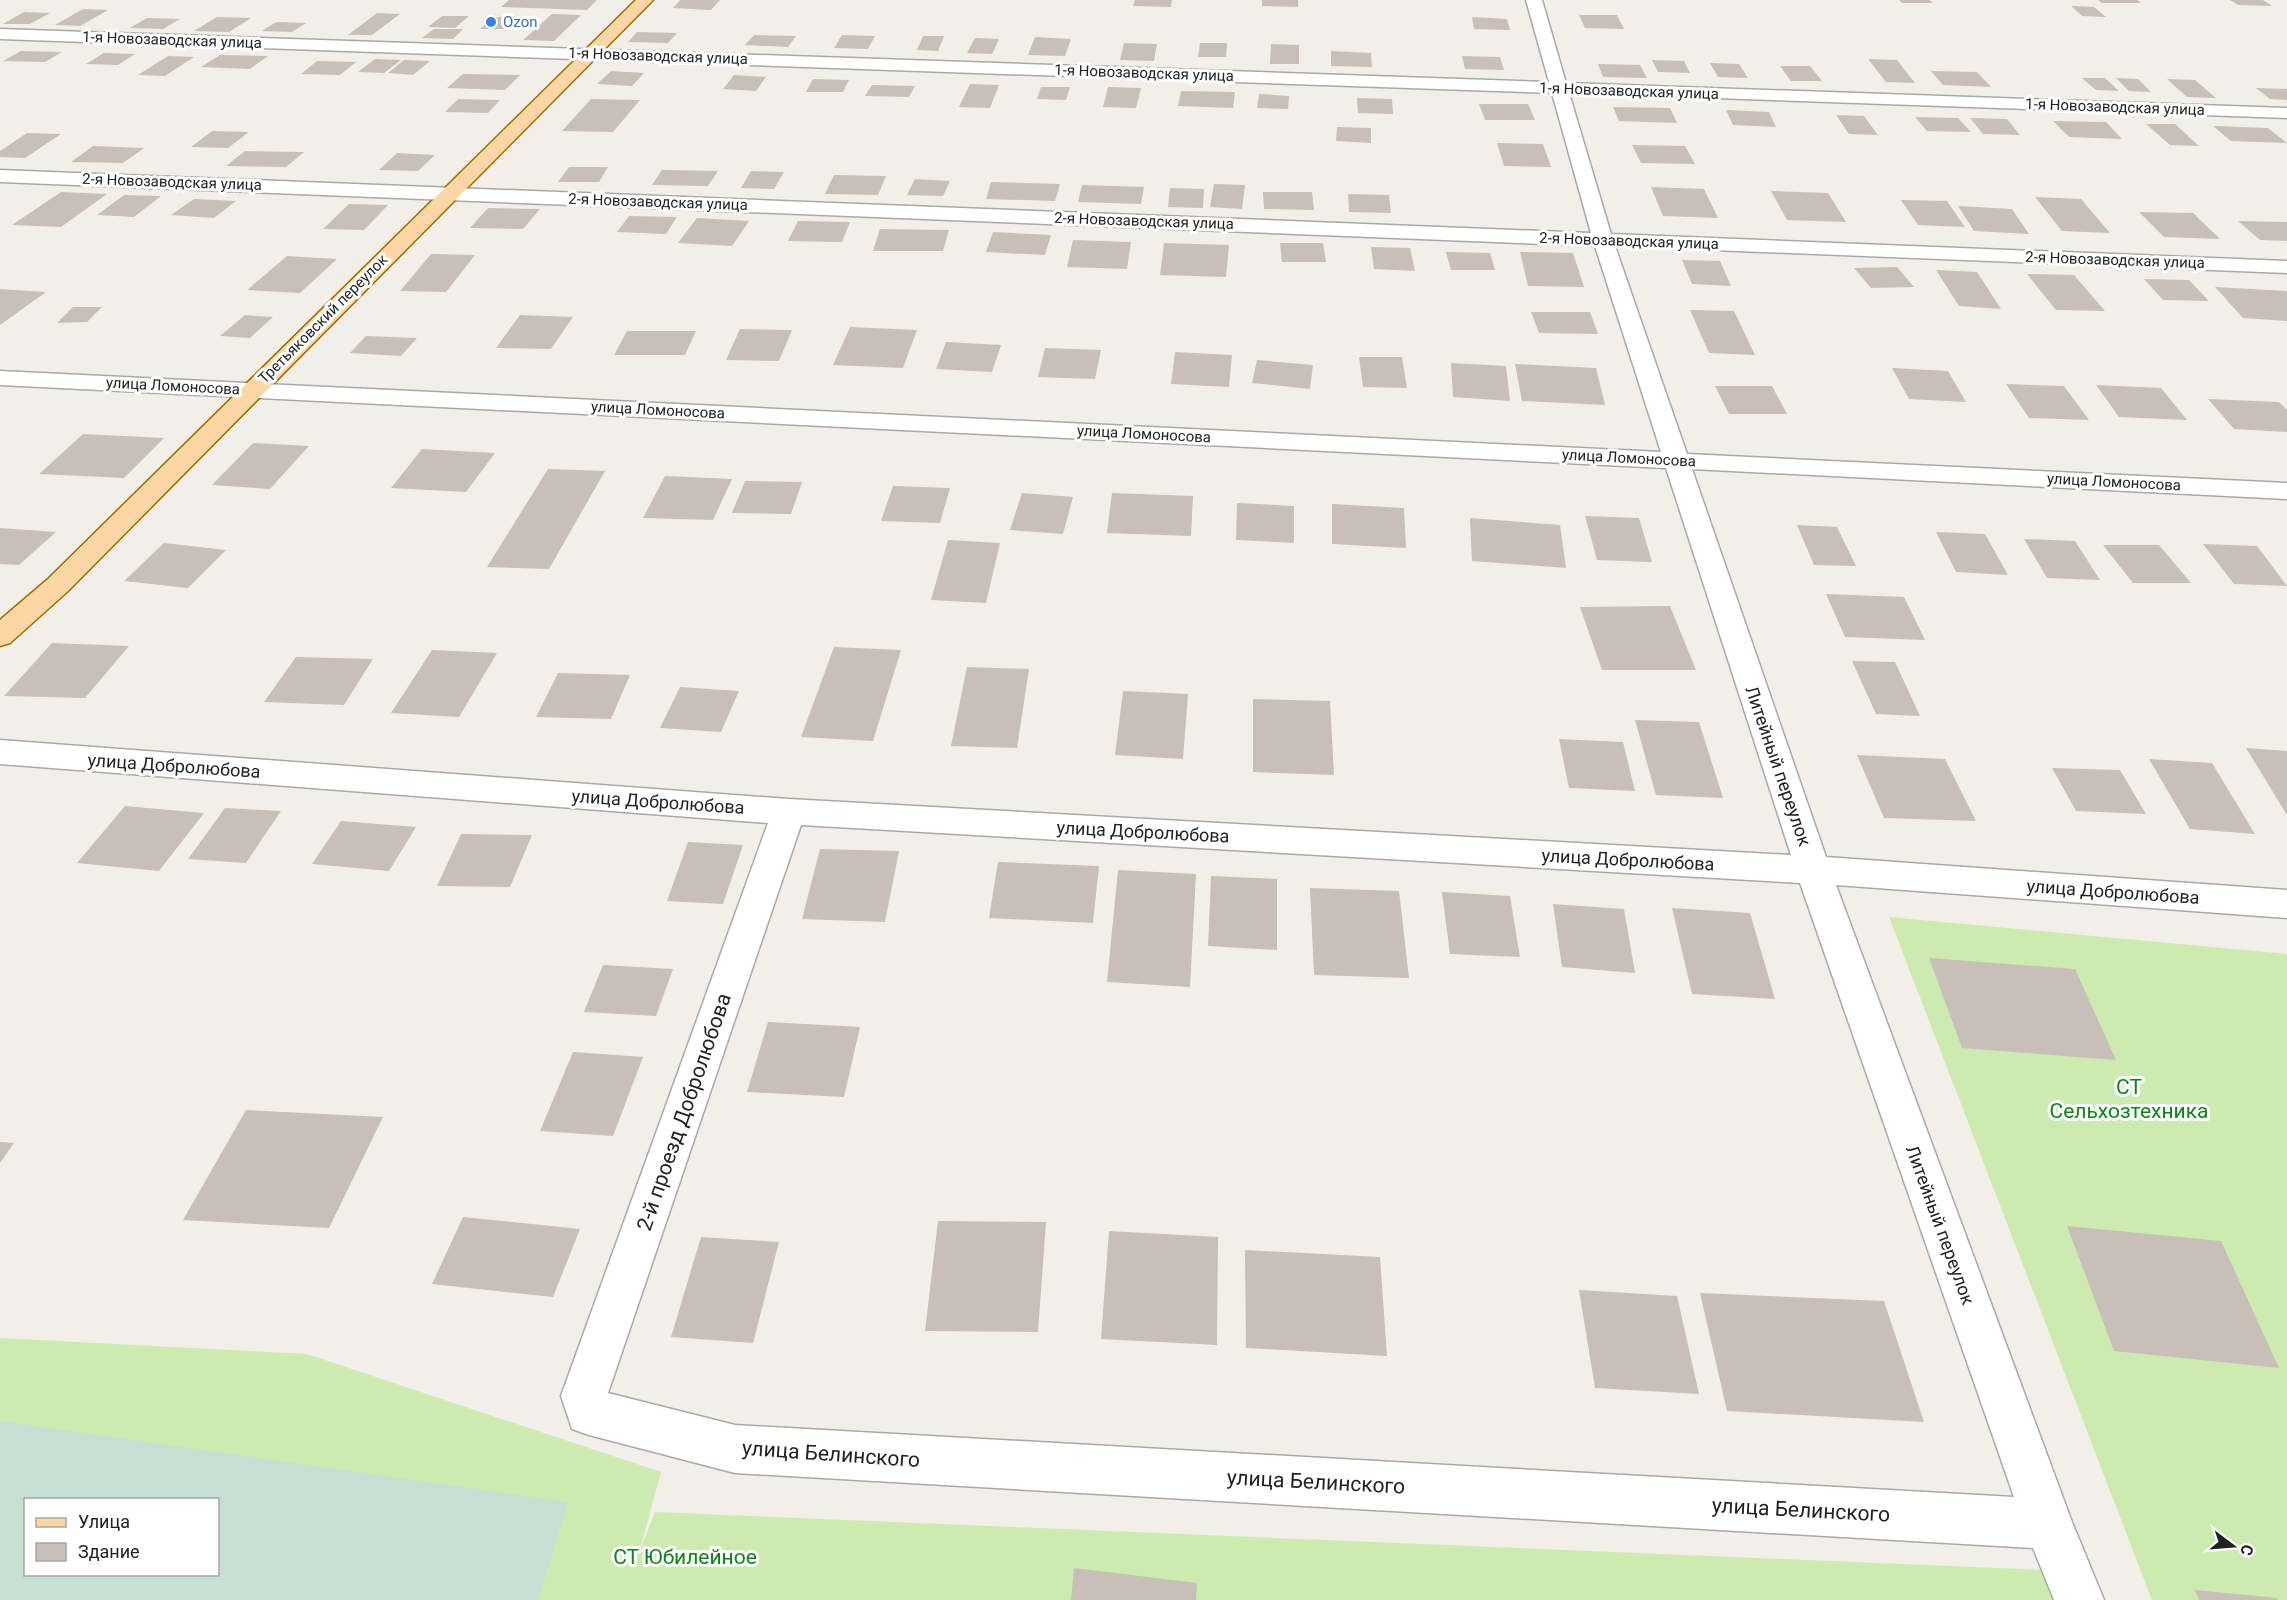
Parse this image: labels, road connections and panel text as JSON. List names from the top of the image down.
{
  "streets": {
    "main road": ["Третьяковский переулок"],
    "street": [
      "1-я Новозаводская улица",
      "2-я Новозаводская улица",
      "улица Ломоносова",
      "улица Добролюбова",
      "Литейный переулок",
      "2-й проезд Добролюбова",
      "улица Белинского"
    ]
  },
  "crossings": [
    ["1-я Новозаводская улица", "Третьяковский переулок"],
    ["1-я Новозаводская улица", "Литейный переулок"],
    ["2-я Новозаводская улица", "Третьяковский переулок"],
    ["2-я Новозаводская улица", "Литейный переулок"],
    ["Третьяковский переулок", "улица Ломоносова"],
    ["улица Ломоносова", "Литейный переулок"],
    ["улица Добролюбова", "Литейный переулок"],
    ["улица Добролюбова", "2-й проезд Добролюбова"],
    ["Литейный переулок", "улица Белинского"],
    ["2-й проезд Добролюбова", "улица Белинского"]
  ],
  "parks": ["СТ Сельхозтехника", "СТ Юбилейное"],
  "places": ["Ozon"],
  "legend": ["Улица", "Здание"],
  "north": "right"
}
